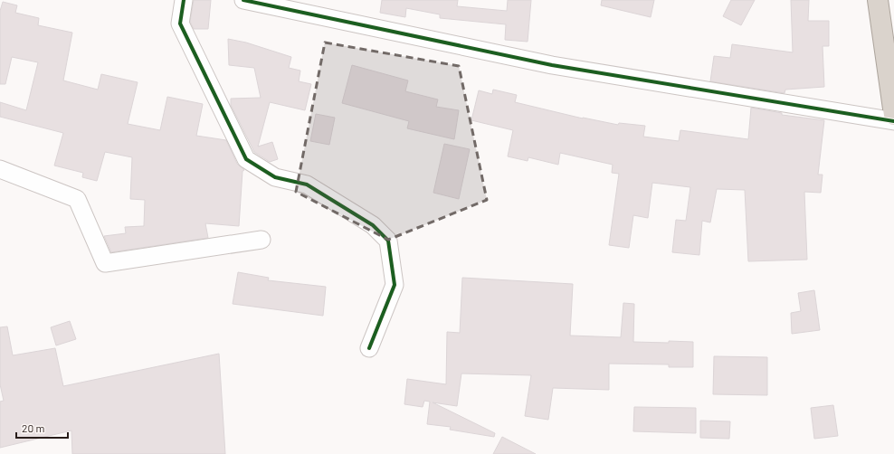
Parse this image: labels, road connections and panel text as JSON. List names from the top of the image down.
{
  "scale_bar": "20 m"
}
